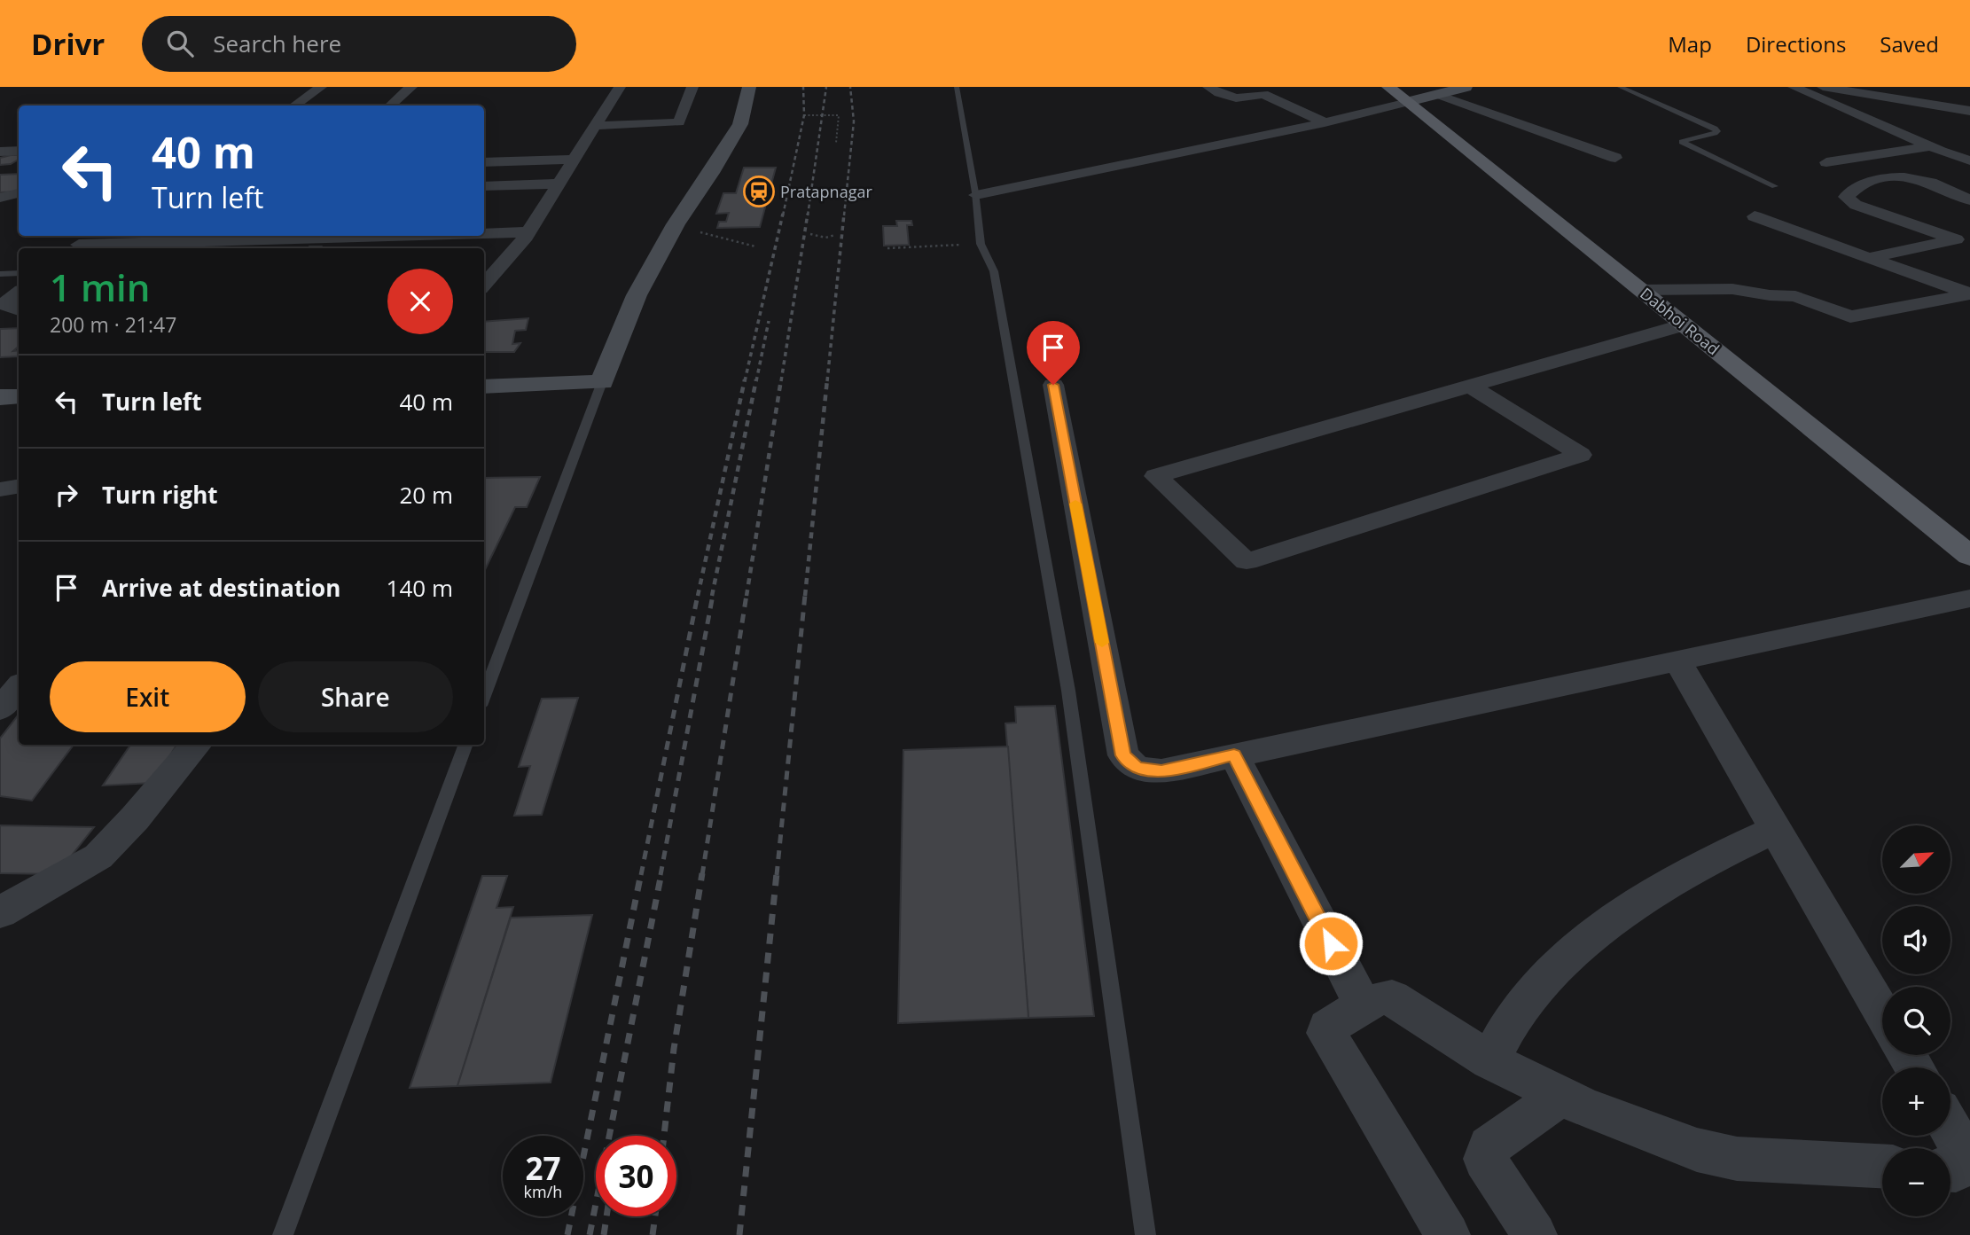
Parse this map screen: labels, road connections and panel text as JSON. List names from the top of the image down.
{
  "streets": {
    "main road": ["Dabhoi Road"]
  },
  "places": {
    "station": ["Pratapnagar"]
  },
  "north": "top right",
  "page": {
    "header": "Drivr",
    "search": "Search here",
    "nav": ["Map", "Directions", "Saved"],
    "turn": ["40 m", "Turn left"],
    "heading": ["1 min", "200 m · 21:47"],
    "list": [
      {
        "name": "Turn left",
        "value": "40 m"
      },
      {
        "name": "Turn right",
        "value": "20 m"
      },
      {
        "name": "Arrive at destination",
        "value": "140 m"
      }
    ],
    "buttons": ["Exit", "Share"],
    "map_buttons": ["+", "−"],
    "speed": "27 km/h",
    "limit": "30"
  }
}
